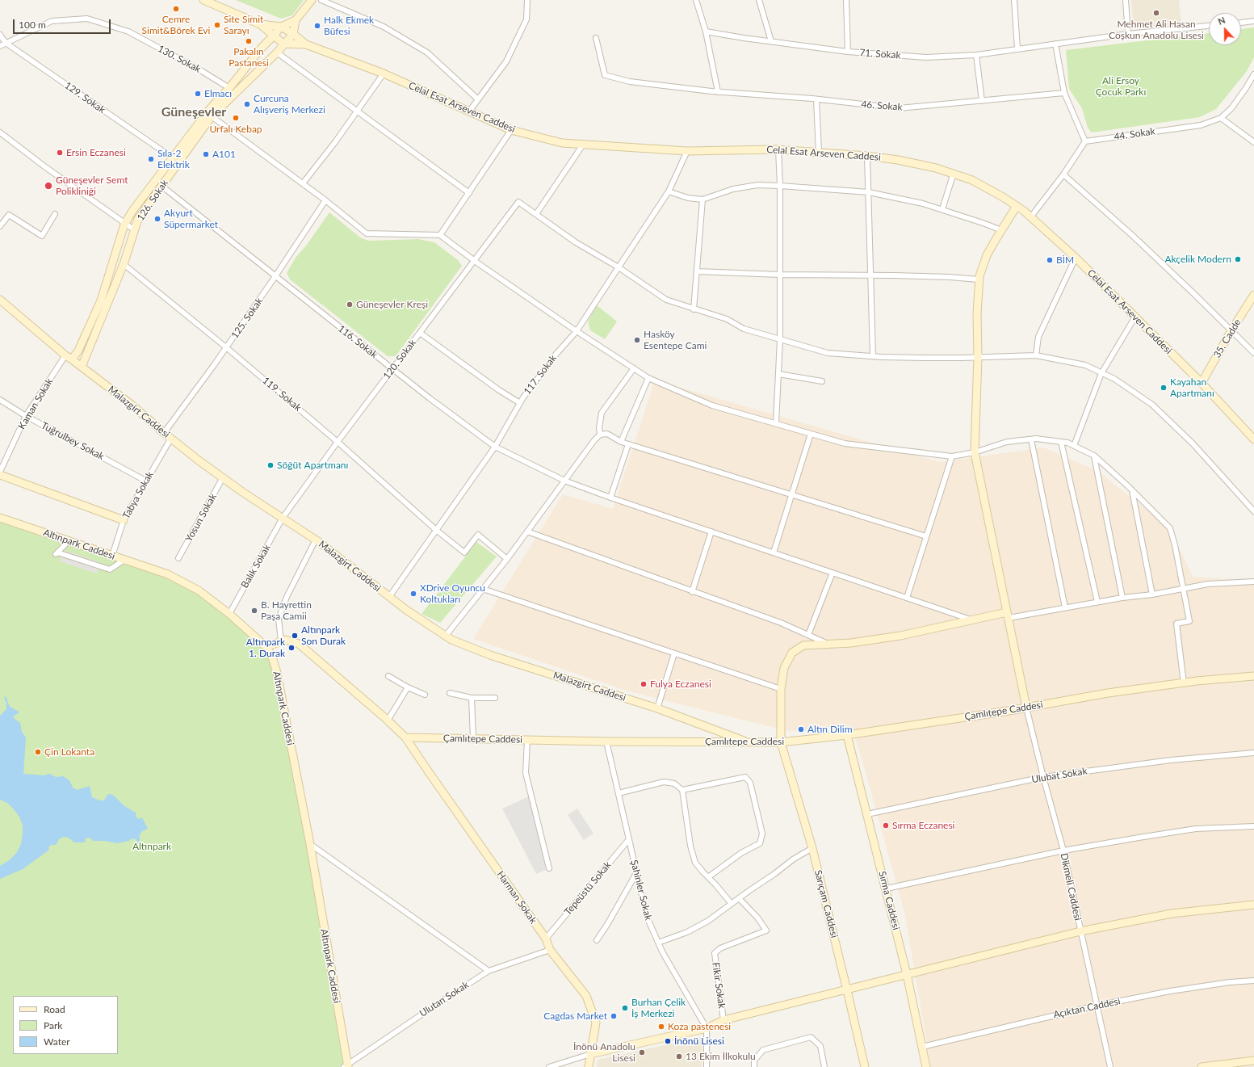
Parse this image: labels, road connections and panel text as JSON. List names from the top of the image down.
{
  "streets": {
    "street": [
      "71. Sokak",
      "130. Sokak",
      "129. Sokak",
      "46. Sokak",
      "Celal Esat Arseven Caddesi",
      "44. Sokak",
      "126. Sokak",
      "125. Sokak",
      "35. Cadde",
      "116. Sokak",
      "120. Sokak",
      "117. Sokak",
      "119. Sokak",
      "Kaman Sokak",
      "Malazgirt Caddesi",
      "Tuğrulbey Sokak",
      "Tabya Sokak",
      "Yosun Sokak",
      "Altınpark Caddesi",
      "Balık Sokak",
      "Çamlıtepe Caddesi",
      "Ulubat Sokak",
      "Dikmeli Caddesi",
      "Tepeüstü Sokak",
      "Şahinler Sokak",
      "Harman Sokak",
      "Sırma Caddesi",
      "Sarıçam Caddesi",
      "Fikir Sokak",
      "Ulutan Sokak",
      "Açıktan Caddesi"
    ]
  },
  "crossings": [
    ["130. Sokak", "129. Sokak"],
    ["130. Sokak", "126. Sokak"],
    ["129. Sokak", "126. Sokak"],
    ["Celal Esat Arseven Caddesi", "35. Cadde"],
    ["Celal Esat Arseven Caddesi", "117. Sokak"],
    ["126. Sokak", "116. Sokak"],
    ["126. Sokak", "119. Sokak"],
    ["126. Sokak", "Kaman Sokak"],
    ["126. Sokak", "Malazgirt Caddesi"],
    ["125. Sokak", "116. Sokak"],
    ["125. Sokak", "119. Sokak"],
    ["125. Sokak", "Malazgirt Caddesi"],
    ["116. Sokak", "120. Sokak"],
    ["116. Sokak", "117. Sokak"],
    ["116. Sokak", "Sarıçam Caddesi"],
    ["120. Sokak", "119. Sokak"],
    ["120. Sokak", "Malazgirt Caddesi"],
    ["120. Sokak", "Balık Sokak"],
    ["117. Sokak", "119. Sokak"],
    ["117. Sokak", "Malazgirt Caddesi"],
    ["Kaman Sokak", "Malazgirt Caddesi"],
    ["Kaman Sokak", "Tuğrulbey Sokak"],
    ["Malazgirt Caddesi", "Tabya Sokak"],
    ["Malazgirt Caddesi", "Yosun Sokak"],
    ["Malazgirt Caddesi", "Balık Sokak"],
    ["Malazgirt Caddesi", "Çamlıtepe Caddesi"],
    ["Tuğrulbey Sokak", "Tabya Sokak"],
    ["Tabya Sokak", "Altınpark Caddesi"],
    ["Altınpark Caddesi", "Balık Sokak"],
    ["Altınpark Caddesi", "Ulutan Sokak"],
    ["Çamlıtepe Caddesi", "Dikmeli Caddesi"],
    ["Çamlıtepe Caddesi", "Şahinler Sokak"],
    ["Çamlıtepe Caddesi", "Harman Sokak"],
    ["Çamlıtepe Caddesi", "Sırma Caddesi"],
    ["Çamlıtepe Caddesi", "Sarıçam Caddesi"],
    ["Ulubat Sokak", "Dikmeli Caddesi"],
    ["Ulubat Sokak", "Sırma Caddesi"],
    ["Dikmeli Caddesi", "Açıktan Caddesi"],
    ["Tepeüstü Sokak", "Şahinler Sokak"],
    ["Tepeüstü Sokak", "Harman Sokak"],
    ["Harman Sokak", "Ulutan Sokak"],
    ["Sırma Caddesi", "Açıktan Caddesi"]
  ],
  "districts": ["Güneşevler"],
  "parks": ["Ali Ersoy Çocuk Parkı", "Altınpark"],
  "places": [
    "Cemre Simit&Börek Evi",
    "Mehmet Ali Hasan Coşkun Anadolu Lisesi",
    "Site Simit Sarayı",
    "Halk Ekmek Büfesi",
    "Pakalın Pastanesi",
    "Elmacı",
    "Curcuna Alışveriş Merkezi",
    "Urfalı Kebap",
    "Ersin Eczanesi",
    "A101",
    "Sıla-2 Elektrik",
    "Güneşevler Semt Polikliniği",
    "Akyurt Süpermarket",
    "Akçelik Modern",
    "BİM",
    "Güneşevler Kreşi",
    "Hasköy Esentepe Cami",
    "Kayahan Apartmanı",
    "Söğüt Apartmanı",
    "XDrive Oyuncu Koltukları",
    "B. Hayrettin Paşa Camii",
    "Altınpark Son Durak",
    "Altınpark 1. Durak",
    "Fulya Eczanesi",
    "Altın Dilim",
    "Çin Lokanta",
    "Sırma Eczanesi",
    "Burhan Çelik İş Merkezi",
    "Cagdas Market",
    "Koza pastenesi",
    "İnönü Lisesi",
    "İnönü Anadolu Lisesi",
    "13 Ekim İlkokulu"
  ],
  "legend": ["Road", "Park", "Water"],
  "scale_bar": "100 m",
  "north": "top"
}
